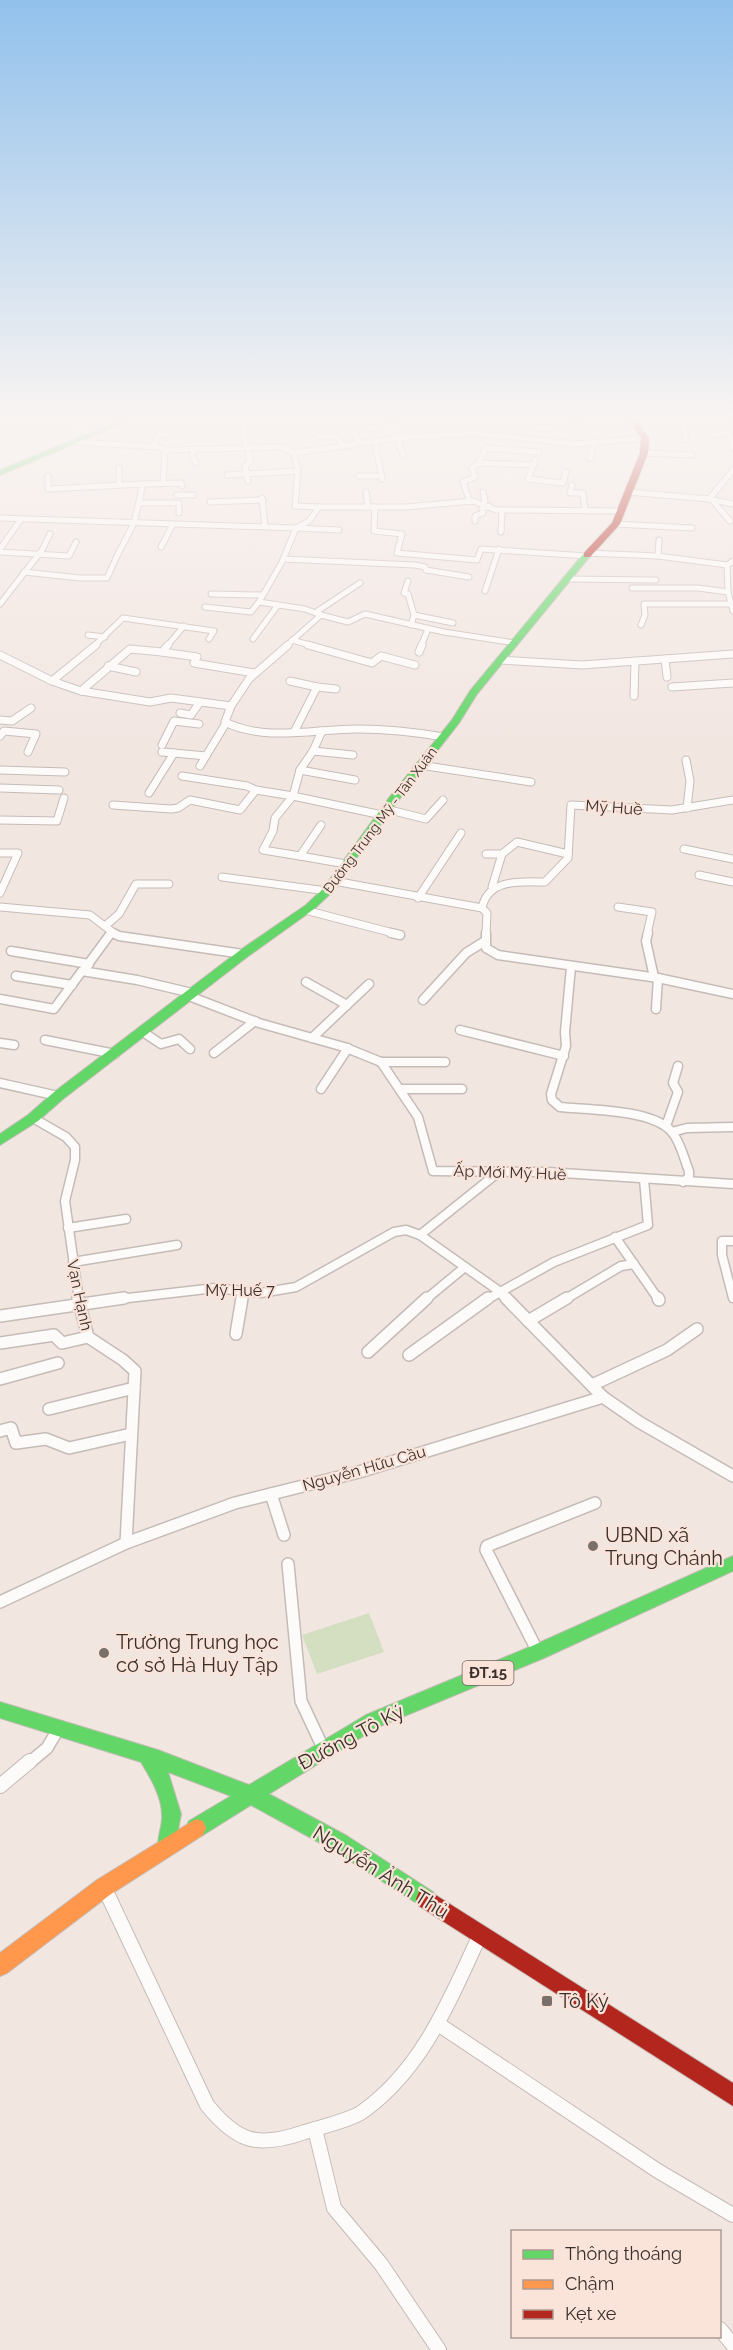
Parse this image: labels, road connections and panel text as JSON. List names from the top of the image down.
{
  "streets": {
    "street": [
      "Mỹ Huề",
      "Đường Trung Mỹ - Tân Xuân",
      "Ấp Mới Mỹ Huề",
      "Mỹ Huế 7",
      "Vạn Hạnh",
      "Nguyễn Hữu Cầu",
      "ĐT.15",
      "Đường Tô Ký",
      "Nguyễn Ảnh Thủ"
    ]
  },
  "crossings": [
    ["Đường Trung Mỹ - Tân Xuân", "Vạn Hạnh"],
    ["Mỹ Huế 7", "Vạn Hạnh"],
    ["Vạn Hạnh", "Nguyễn Hữu Cầu"],
    ["Đường Tô Ký", "Nguyễn Ảnh Thủ"]
  ],
  "places": {
    "other": ["UBND xã Trung Chánh", "Trường Trung học cơ sở Hà Huy Tập"],
    "transit": ["Tô Ký"]
  },
  "legend": ["Thông thoáng", "Chậm", "Kẹt xe"]
}
